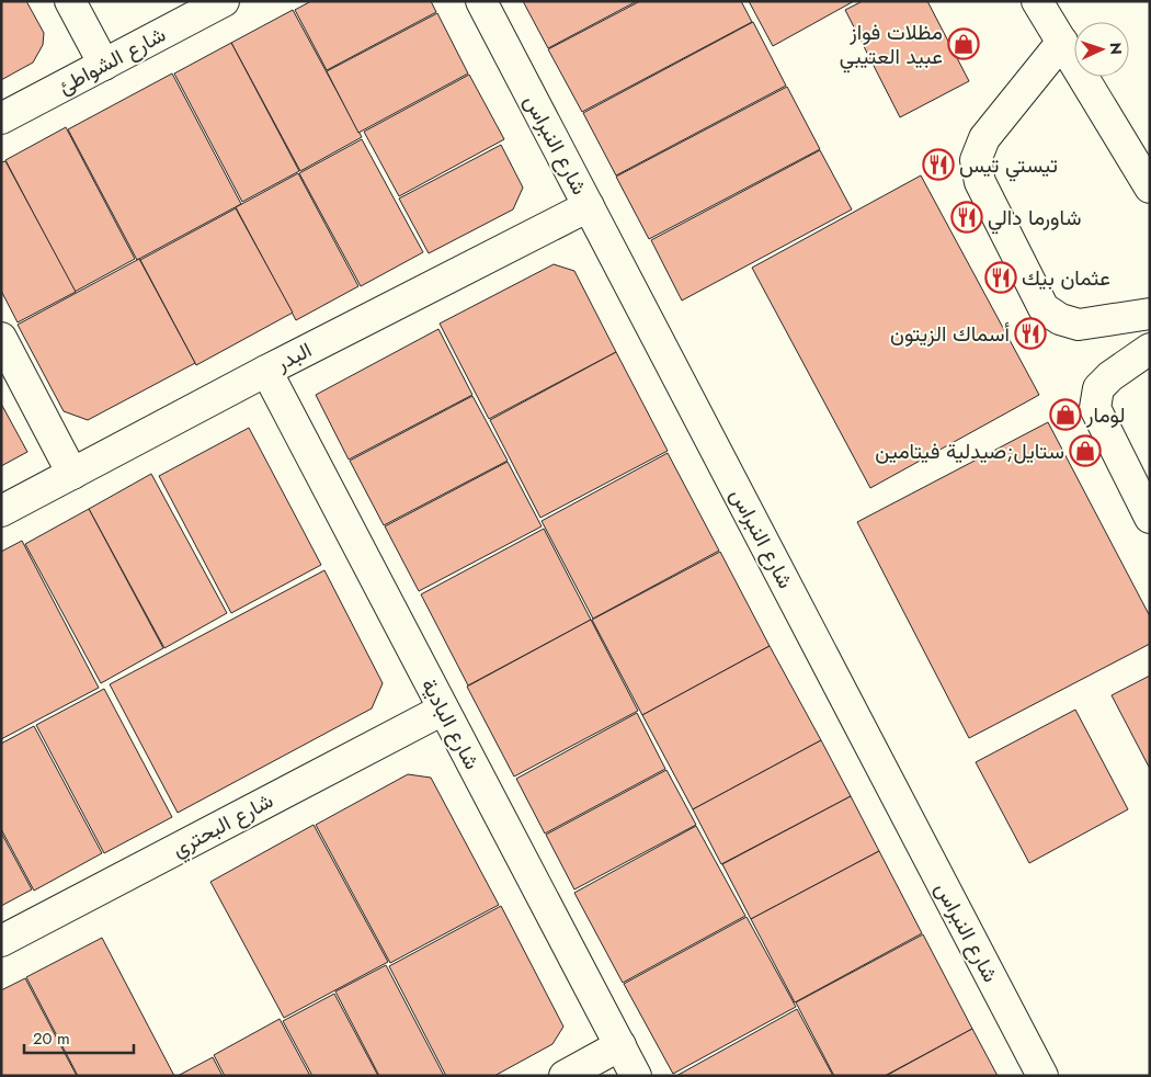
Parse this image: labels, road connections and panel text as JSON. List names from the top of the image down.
{
  "streets": {
    "street": [
      "شارع الشواطئ",
      "شارع النبراس",
      "البدر",
      "شارع البادية",
      "شارع البحتري"
    ]
  },
  "crossings": [
    ["شارع النبراس", "البدر"],
    ["البدر", "شارع البادية"],
    ["شارع البادية", "شارع البحتري"]
  ],
  "places": {
    "shop": ["مظلات فواز عبيد العتيبي", "لومار", "ستايل;صيدلية فيتامين"],
    "restaurant": [
      "تيستي تيس",
      "شاورما دالي",
      "عثمان بيك",
      "أسماك الزيتون"
    ]
  },
  "scale_bar": "20 m",
  "north": "right"
}
